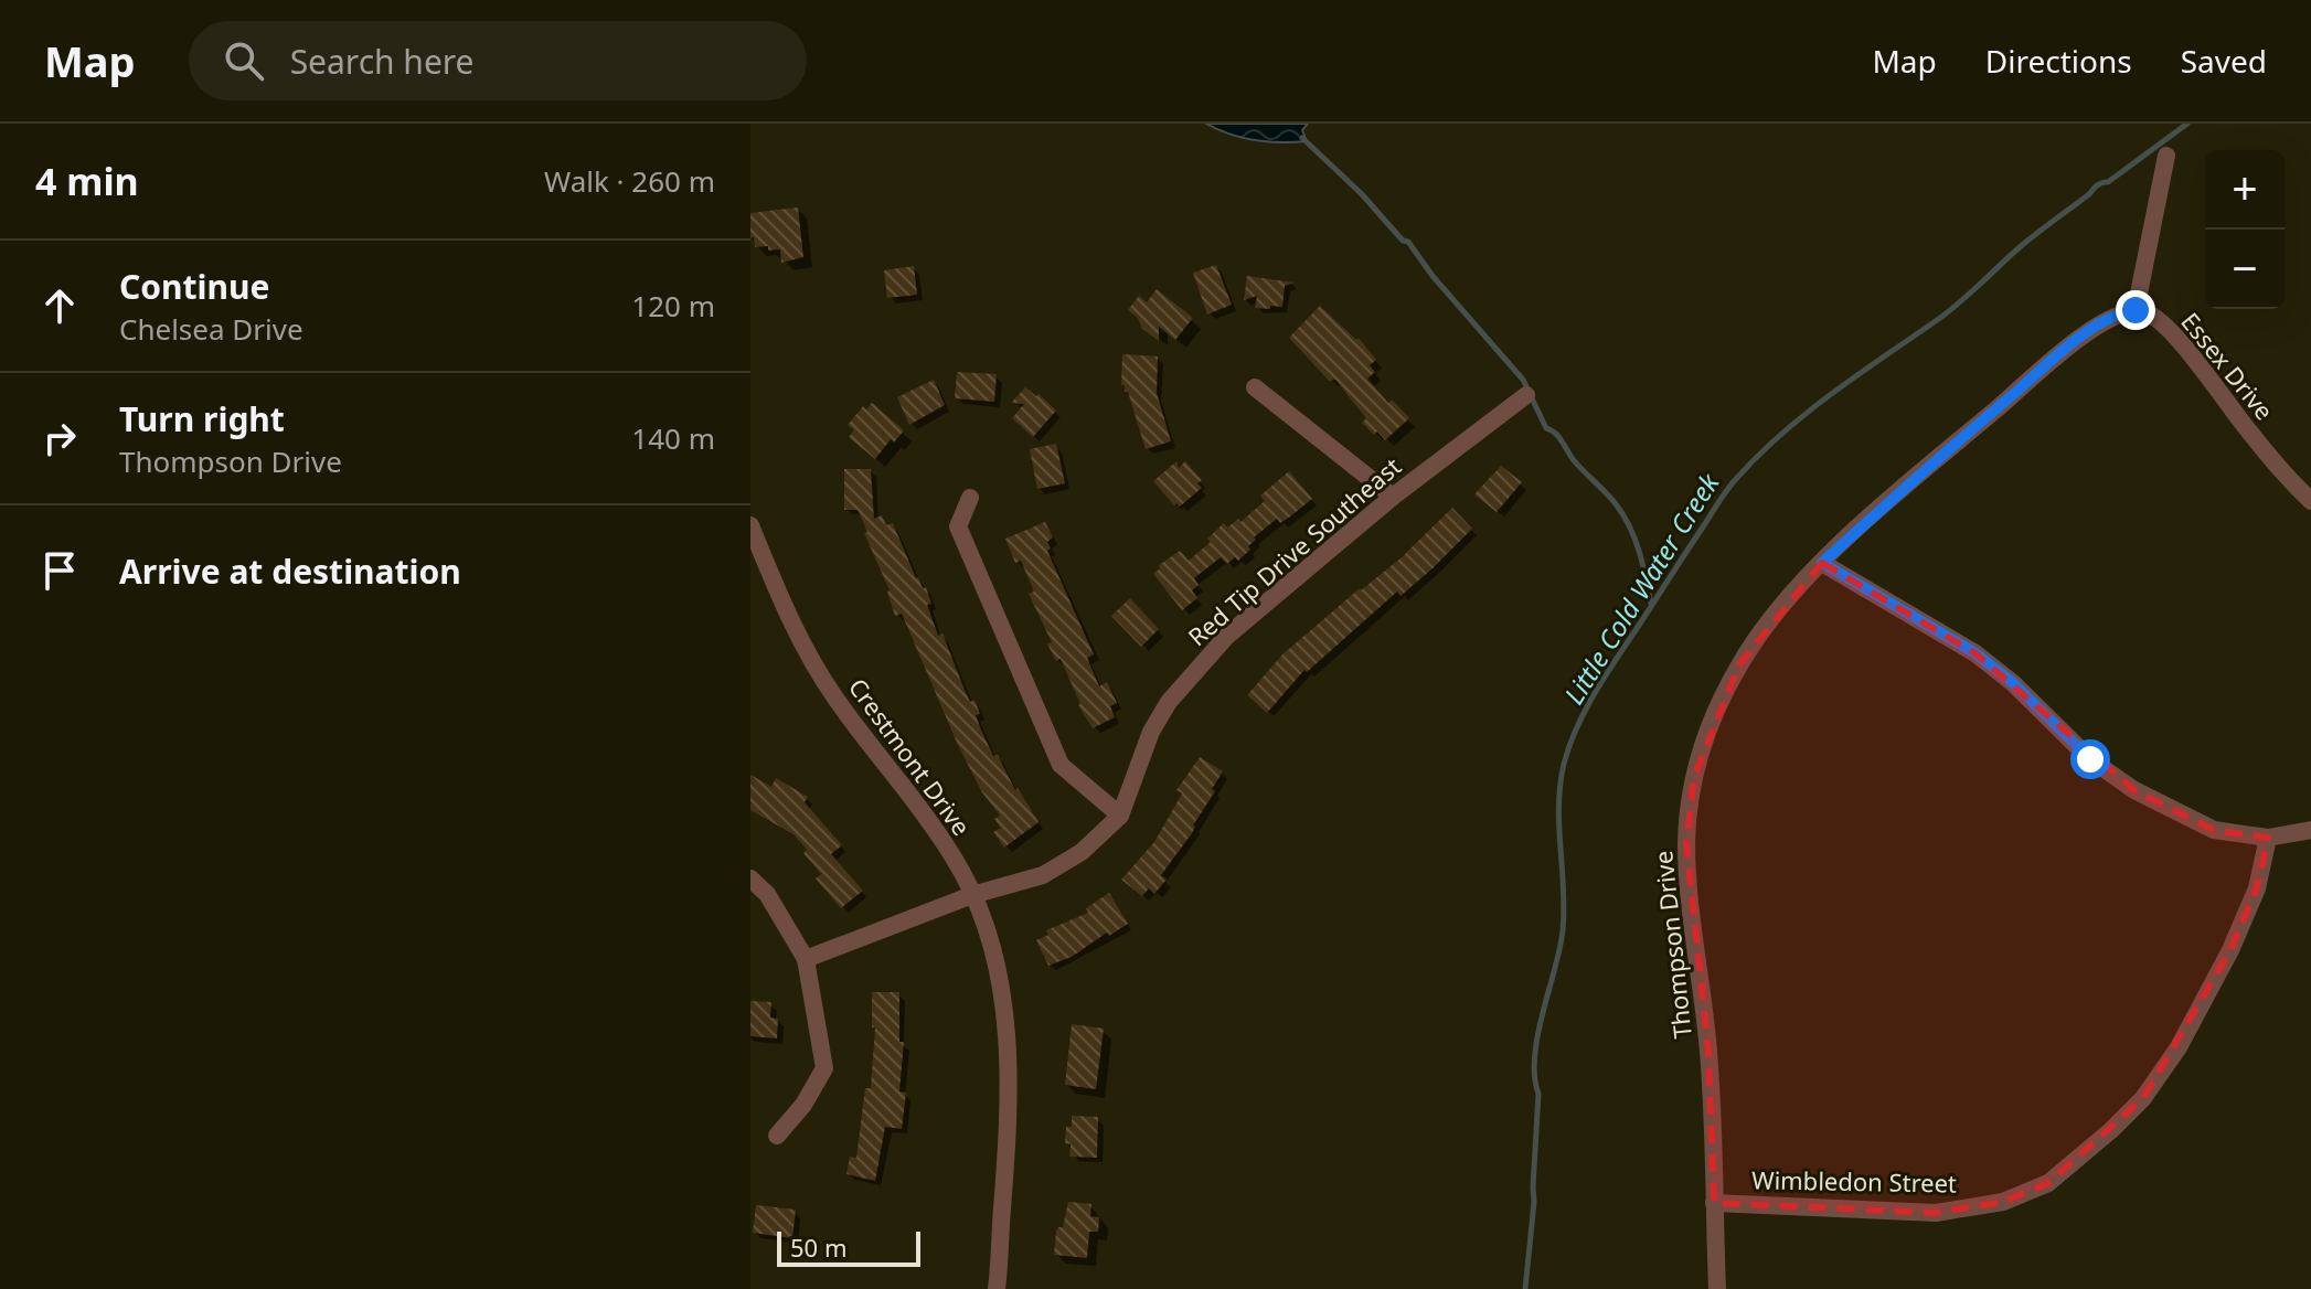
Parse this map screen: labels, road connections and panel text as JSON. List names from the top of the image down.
{
  "streets": {
    "street": [
      "Essex Drive",
      "Red Tip Drive Southeast",
      "Crestmont Drive",
      "Thompson Drive",
      "Wimbledon Street"
    ]
  },
  "crossings": [
    ["Essex Drive", "Thompson Drive"],
    ["Red Tip Drive Southeast", "Crestmont Drive"],
    ["Thompson Drive", "Wimbledon Street"]
  ],
  "water": ["Little Cold Water Creek"],
  "scale_bar": "50 m",
  "page": {
    "header": "Map",
    "search": "Search here",
    "nav": ["Map", "Directions", "Saved"],
    "heading": ["4 min", "Walk · 260 m"],
    "map_buttons": ["+", "−"],
    "list": [
      ["Continue", "Chelsea Drive", "120 m"],
      ["Turn right", "Thompson Drive", "140 m"],
      "Arrive at destination"
    ],
    "scale": "50 m"
  }
}
